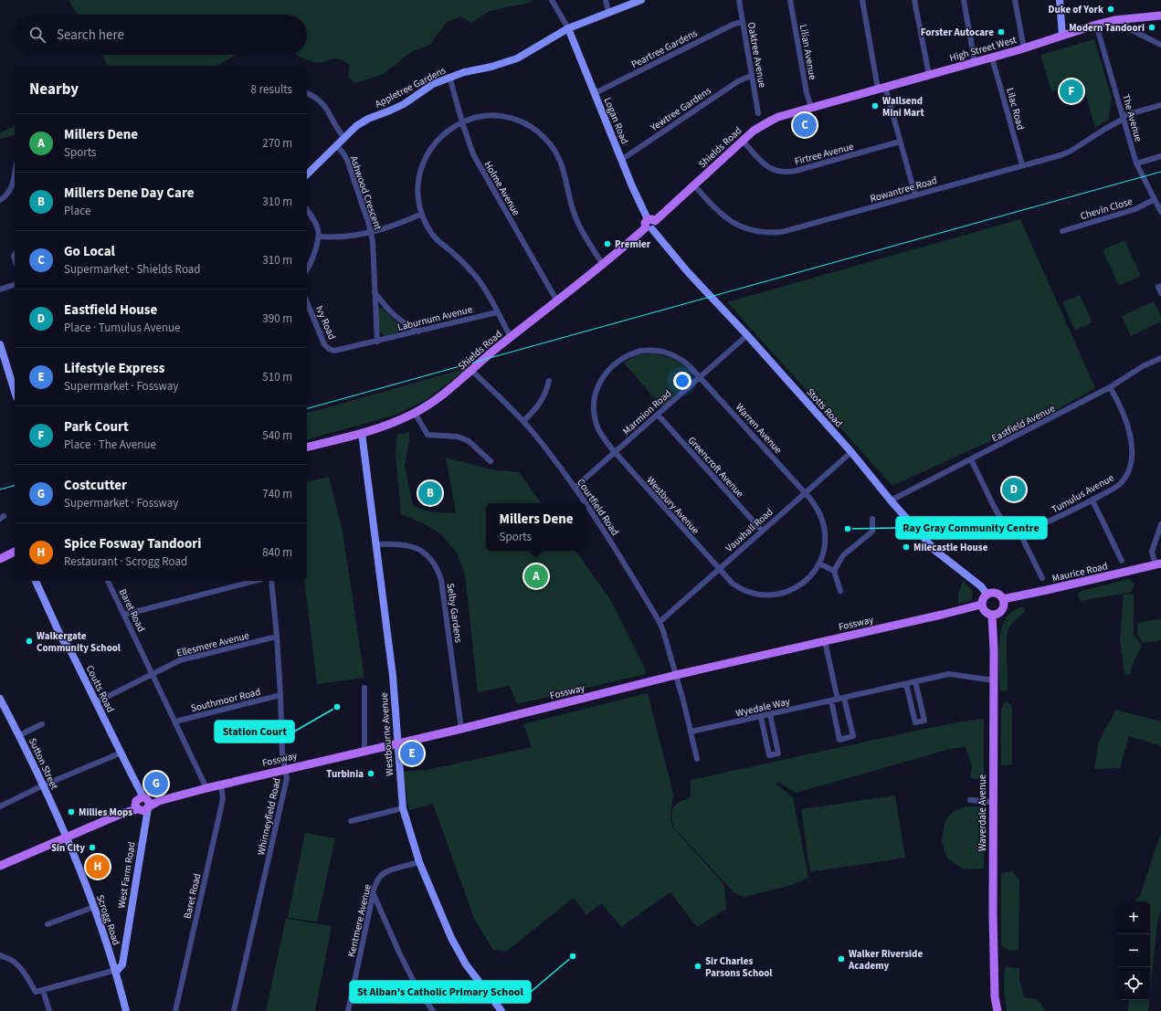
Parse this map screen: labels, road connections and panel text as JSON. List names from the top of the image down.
{
  "streets": {
    "main road": [
      "High Street West",
      "Shields Road",
      "Maurice Road",
      "Fossway",
      "Waverdale Avenue"
    ],
    "street": [
      "Peartree Gardens",
      "Lilian Avenue",
      "Oaktree Avenue",
      "Appletree Gardens",
      "Yewtree Gardens",
      "Lilac Road",
      "The Avenue",
      "Logan Road",
      "Firtree Avenue",
      "Holme Avenue",
      "Rowantree Road",
      "Ashwood Crescent",
      "Chevin Close",
      "Laburnum Avenue",
      "Ivy Road",
      "Stotts Road",
      "Marmion Road",
      "Eastfield Avenue",
      "Warren Avenue",
      "Greencroft Avenue",
      "Tumulus Avenue",
      "Westbury Avenue",
      "Courtfield Road",
      "Vauxhall Road",
      "Baret Road",
      "Selby Gardens",
      "Ellesmere Avenue",
      "Coutts Road",
      "Southmoor Road",
      "Wyedale Way",
      "Westbourne Avenue",
      "Sutton Street",
      "Whinneyfield Road",
      "West Farm Road",
      "Scrogg Road",
      "Kentmere Avenue"
    ]
  },
  "crossings": [
    ["Peartree Gardens", "Oaktree Avenue"],
    ["Peartree Gardens", "Logan Road"],
    ["High Street West", "Lilian Avenue"],
    ["High Street West", "Lilac Road"],
    ["High Street West", "The Avenue"],
    ["High Street West", "Shields Road"],
    ["Lilian Avenue", "Shields Road"],
    ["Oaktree Avenue", "Yewtree Gardens"],
    ["Appletree Gardens", "Logan Road"],
    ["Appletree Gardens", "Holme Avenue"],
    ["Appletree Gardens", "Ashwood Crescent"],
    ["Yewtree Gardens", "Logan Road"],
    ["Lilac Road", "Rowantree Road"],
    ["The Avenue", "Rowantree Road"],
    ["The Avenue", "Chevin Close"],
    ["Logan Road", "Shields Road"],
    ["Logan Road", "Stotts Road"],
    ["Shields Road", "Firtree Avenue"],
    ["Shields Road", "Holme Avenue"],
    ["Shields Road", "Rowantree Road"],
    ["Shields Road", "Stotts Road"],
    ["Shields Road", "Courtfield Road"],
    ["Shields Road", "Westbourne Avenue"],
    ["Ashwood Crescent", "Laburnum Avenue"],
    ["Laburnum Avenue", "Ivy Road"],
    ["Stotts Road", "Marmion Road"],
    ["Stotts Road", "Eastfield Avenue"],
    ["Stotts Road", "Vauxhall Road"],
    ["Stotts Road", "Maurice Road"],
    ["Stotts Road", "Fossway"],
    ["Stotts Road", "Waverdale Avenue"],
    ["Marmion Road", "Warren Avenue"],
    ["Marmion Road", "Greencroft Avenue"],
    ["Marmion Road", "Westbury Avenue"],
    ["Marmion Road", "Courtfield Road"],
    ["Eastfield Avenue", "Tumulus Avenue"],
    ["Warren Avenue", "Westbury Avenue"],
    ["Warren Avenue", "Vauxhall Road"],
    ["Greencroft Avenue", "Vauxhall Road"],
    ["Westbury Avenue", "Vauxhall Road"],
    ["Courtfield Road", "Vauxhall Road"],
    ["Courtfield Road", "Fossway"],
    ["Maurice Road", "Fossway"],
    ["Maurice Road", "Waverdale Avenue"],
    ["Baret Road", "Fossway"],
    ["Baret Road", "Ellesmere Avenue"],
    ["Baret Road", "Southmoor Road"],
    ["Selby Gardens", "Fossway"],
    ["Selby Gardens", "Westbourne Avenue"],
    ["Fossway", "Coutts Road"],
    ["Fossway", "Westbourne Avenue"],
    ["Fossway", "Sutton Street"],
    ["Fossway", "Waverdale Avenue"],
    ["Fossway", "Whinneyfield Road"],
    ["Fossway", "West Farm Road"],
    ["Fossway", "Scrogg Road"],
    ["Ellesmere Avenue", "Coutts Road"],
    ["Ellesmere Avenue", "Whinneyfield Road"],
    ["Coutts Road", "West Farm Road"],
    ["Southmoor Road", "Whinneyfield Road"],
    ["Wyedale Way", "Waverdale Avenue"],
    ["Westbourne Avenue", "Kentmere Avenue"],
    ["Sutton Street", "Scrogg Road"],
    ["West Farm Road", "Scrogg Road"]
  ],
  "places": [
    "Duke of York",
    "Modern Tandoori",
    "Forster Autocare",
    "Wallsend Mini Mart",
    "Premier",
    "Ray Gray Community Centre",
    "Milecastle House",
    "Walkergate Community School",
    "Station Court",
    "Turbinia",
    "Millies Mops",
    "Sin City",
    "St Alban's Catholic Primary School",
    "Walker Riverside Academy",
    "Sir Charles Parsons School"
  ],
  "page": {
    "search": "Search here",
    "heading": ["Nearby", "8 results"],
    "pins": [
      "F",
      "C",
      "D",
      "B",
      "A",
      "E",
      "G",
      "H"
    ],
    "list": [
      {
        "mark": "A",
        "name": "Millers Dene",
        "note": "Sports",
        "value": "270 m"
      },
      {
        "mark": "B",
        "name": "Millers Dene Day Care",
        "note": "Place",
        "value": "310 m"
      },
      {
        "mark": "C",
        "name": "Go Local",
        "note": "Supermarket · Shields Road",
        "value": "310 m"
      },
      {
        "mark": "D",
        "name": "Eastfield House",
        "note": "Place · Tumulus Avenue",
        "value": "390 m"
      },
      {
        "mark": "E",
        "name": "Lifestyle Express",
        "note": "Supermarket · Fossway",
        "value": "510 m"
      },
      {
        "mark": "F",
        "name": "Park Court",
        "note": "Place · The Avenue",
        "value": "540 m"
      },
      {
        "mark": "G",
        "name": "Costcutter",
        "note": "Supermarket · Fossway",
        "value": "740 m"
      },
      {
        "mark": "H",
        "name": "Spice Fosway Tandoori",
        "note": "Restaurant · Scrogg Road",
        "value": "840 m"
      }
    ],
    "popup": ["Millers Dene", "Sports"],
    "map_buttons": ["+", "−"]
  }
}
